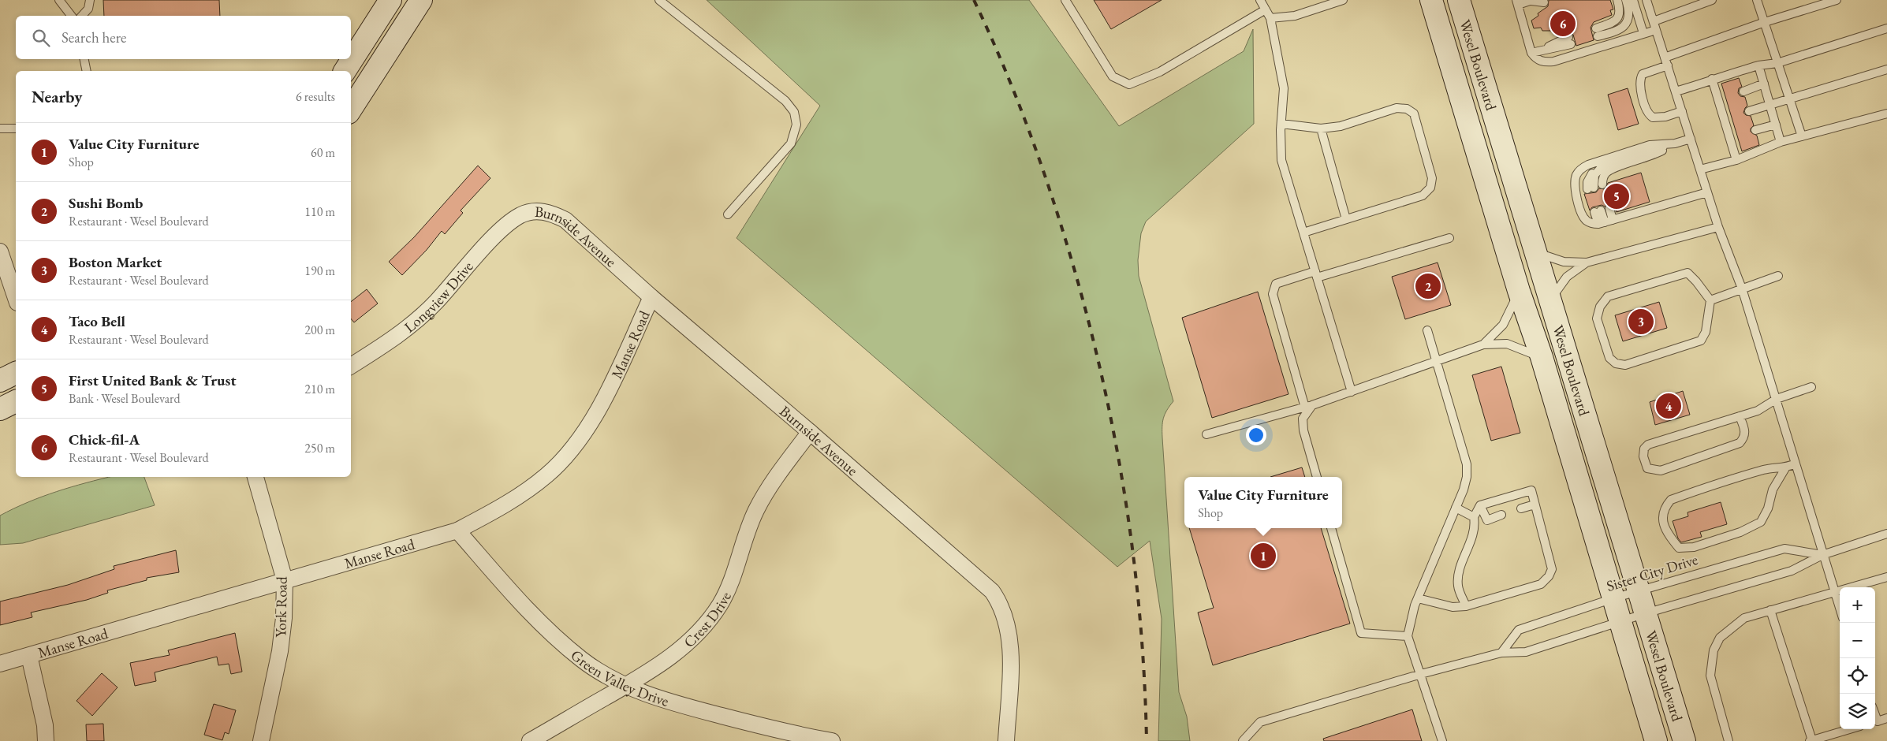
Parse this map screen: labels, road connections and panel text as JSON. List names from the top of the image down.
{
  "streets": {
    "main road": ["Wesel Boulevard"],
    "street": [
      "Burnside Avenue",
      "Longview Drive",
      "Manse Road",
      "York Road",
      "Crest Drive",
      "Green Valley Drive"
    ],
    "lane": ["Sister City Drive"]
  },
  "crossings": [
    ["Wesel Boulevard", "Sister City Drive"],
    ["Burnside Avenue", "Longview Drive"],
    ["Burnside Avenue", "Manse Road"],
    ["Burnside Avenue", "Crest Drive"],
    ["Manse Road", "York Road"],
    ["Manse Road", "Green Valley Drive"],
    ["Crest Drive", "Green Valley Drive"]
  ],
  "page": {
    "pins": [
      "6",
      "5",
      "2",
      "3",
      "4",
      "1"
    ],
    "search": "Search here",
    "heading": ["Nearby", "6 results"],
    "list": [
      {
        "mark": "1",
        "name": "Value City Furniture",
        "note": "Shop",
        "value": "60 m"
      },
      {
        "mark": "2",
        "name": "Sushi Bomb",
        "note": "Restaurant · Wesel Boulevard",
        "value": "110 m"
      },
      {
        "mark": "3",
        "name": "Boston Market",
        "note": "Restaurant · Wesel Boulevard",
        "value": "190 m"
      },
      {
        "mark": "4",
        "name": "Taco Bell",
        "note": "Restaurant · Wesel Boulevard",
        "value": "200 m"
      },
      {
        "mark": "5",
        "name": "First United Bank & Trust",
        "note": "Bank · Wesel Boulevard",
        "value": "210 m"
      },
      {
        "mark": "6",
        "name": "Chick-fil-A",
        "note": "Restaurant · Wesel Boulevard",
        "value": "250 m"
      }
    ],
    "popup": ["Value City Furniture", "Shop"],
    "map_buttons": ["+", "−"]
  }
}
